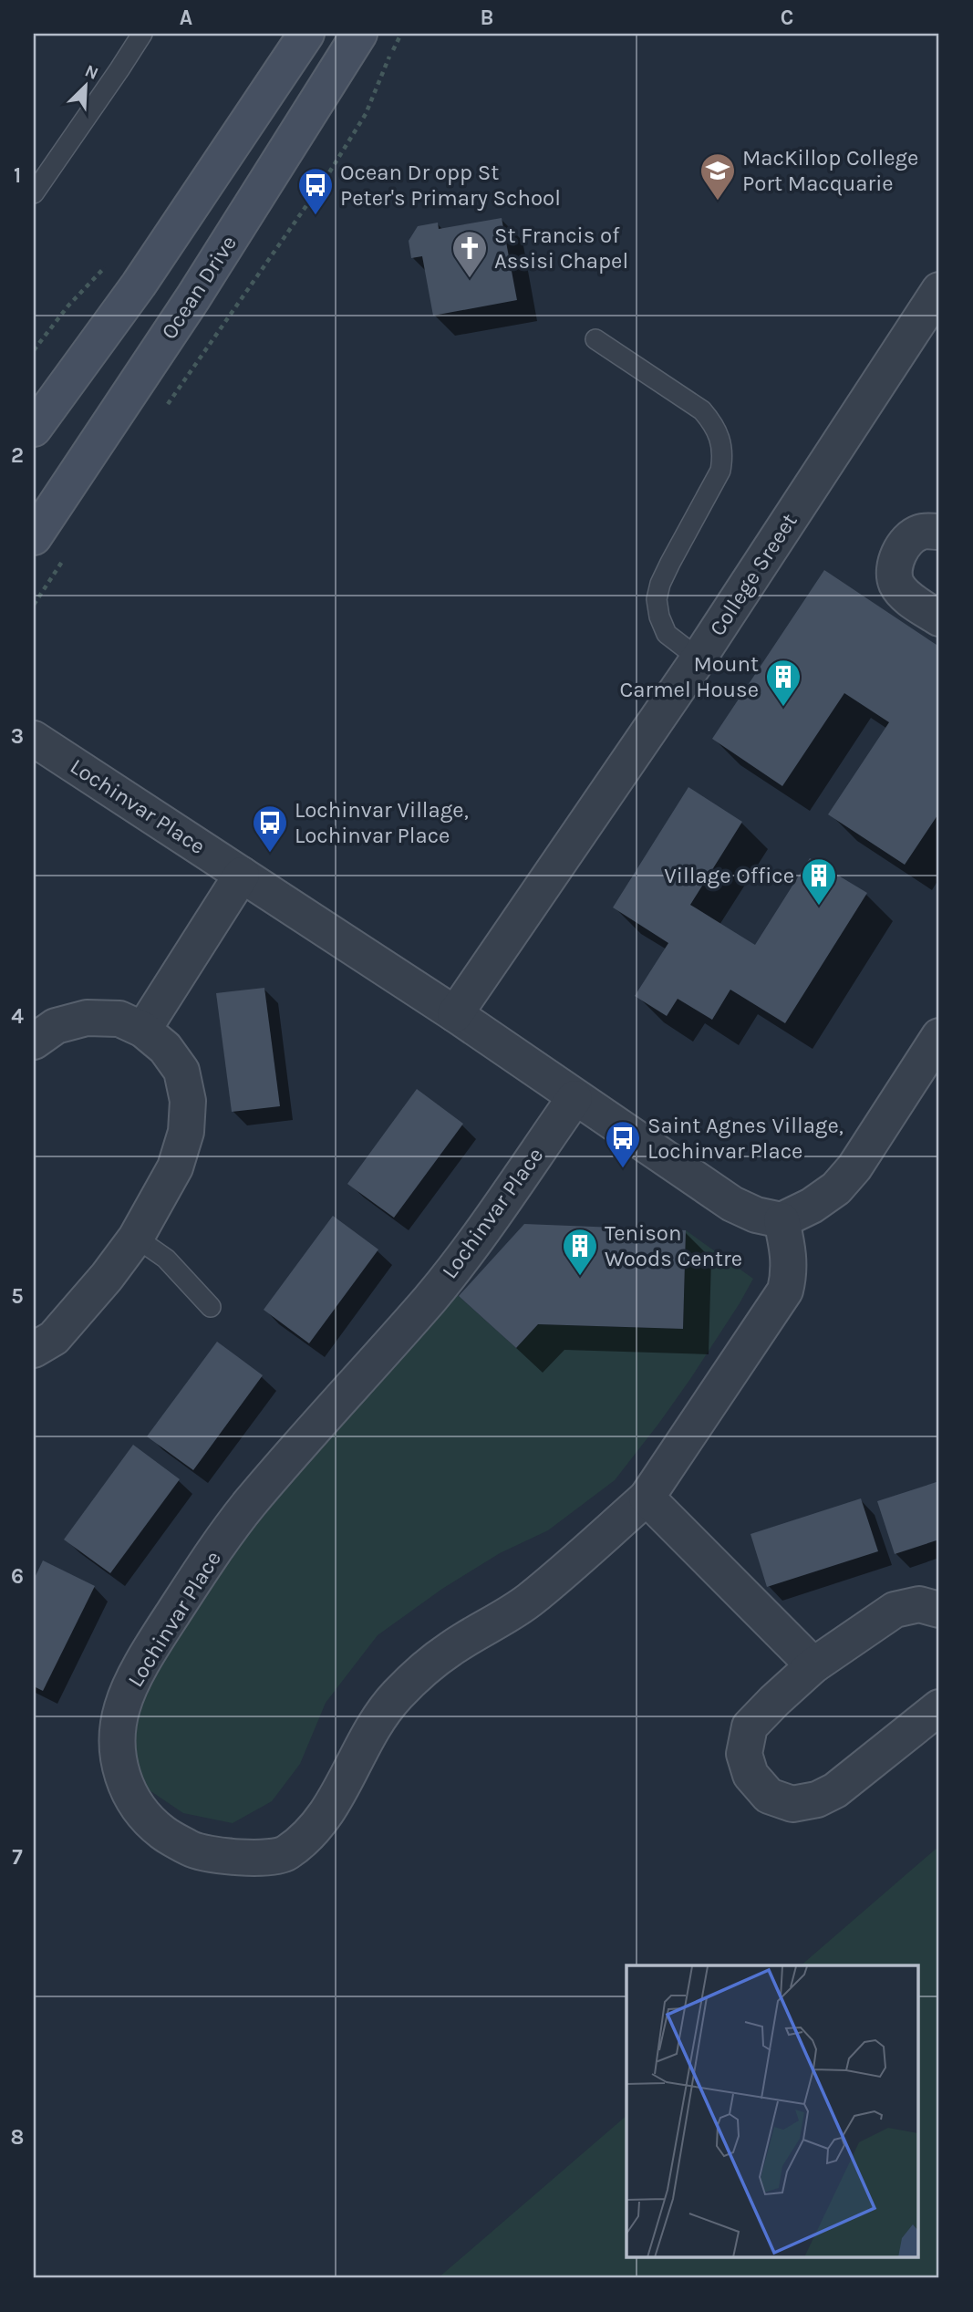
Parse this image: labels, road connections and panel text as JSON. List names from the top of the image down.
{
  "streets": {
    "main road": ["Ocean Drive"],
    "street": ["College Sreeet", "Lochinvar Place"]
  },
  "crossings": [
    ["College Sreeet", "Lochinvar Place"]
  ],
  "places": {
    "school or university": ["MacKillop College Port Macquarie"],
    "bus stop": ["Ocean Dr opp St Peter's Primary School", "Lochinvar Village, Lochinvar Place", "Saint Agnes Village, Lochinvar Place"],
    "church": ["St Francis of Assisi Chapel"],
    "building": ["Mount Carmel House", "Village Office", "Tenison Woods Centre"]
  },
  "north": "top right",
  "grid": {
    "columns": ["A", "B", "C"],
    "rows": [
      "1",
      "2",
      "3",
      "4",
      "5",
      "6",
      "7",
      "8"
    ]
  }
}
